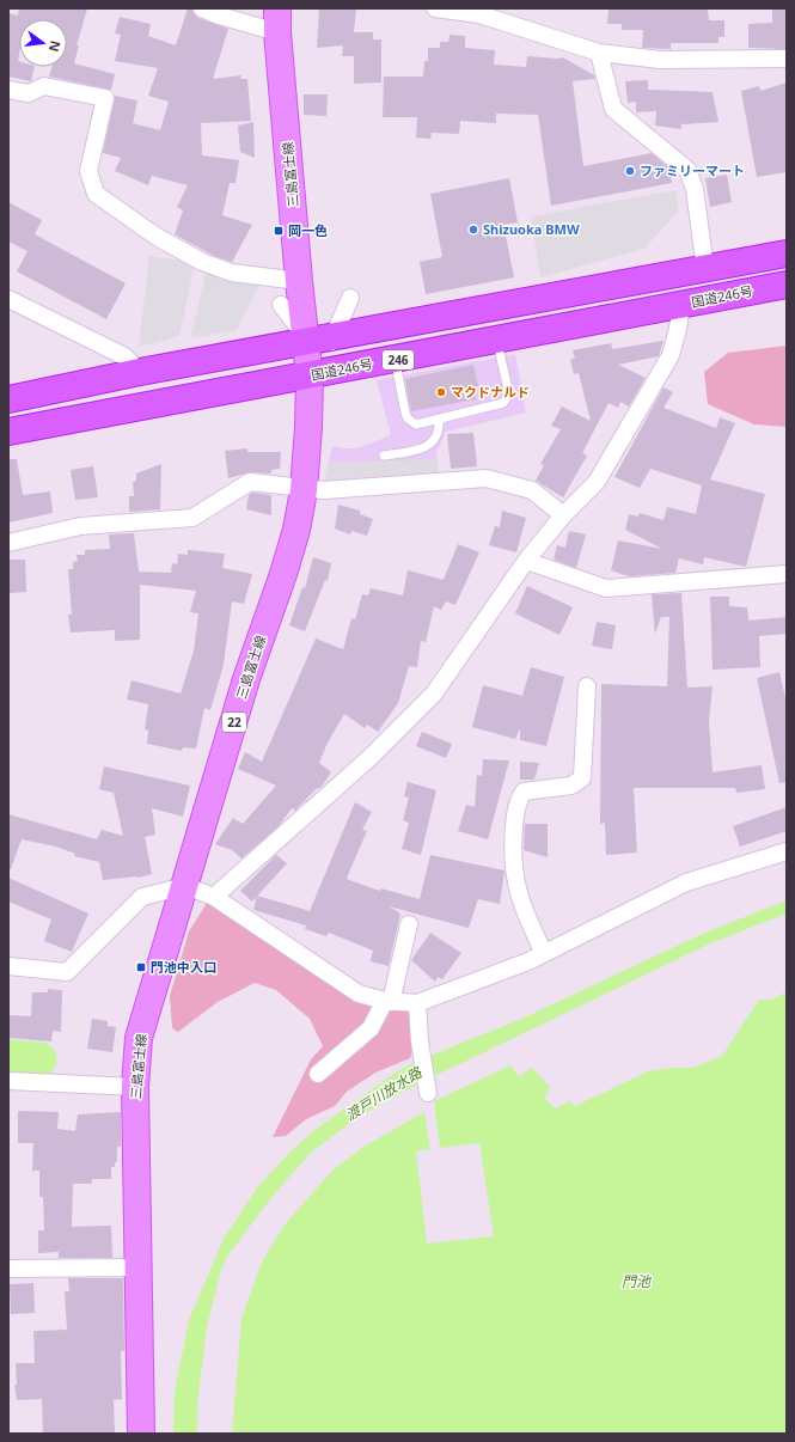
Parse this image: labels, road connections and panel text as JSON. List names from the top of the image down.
{
  "streets": {
    "highway": ["国道246号", "246"],
    "main road": ["三島富士線", "22"]
  },
  "crossings": [
    ["三島富士線", "国道246号"]
  ],
  "water": ["渡戸川放水路", "門池"],
  "places": {
    "other": ["ファミリーマート", "Shizuoka BMW", "マクドナルド"],
    "transit": ["岡一色", "門池中入口"]
  },
  "north": "right"
}
